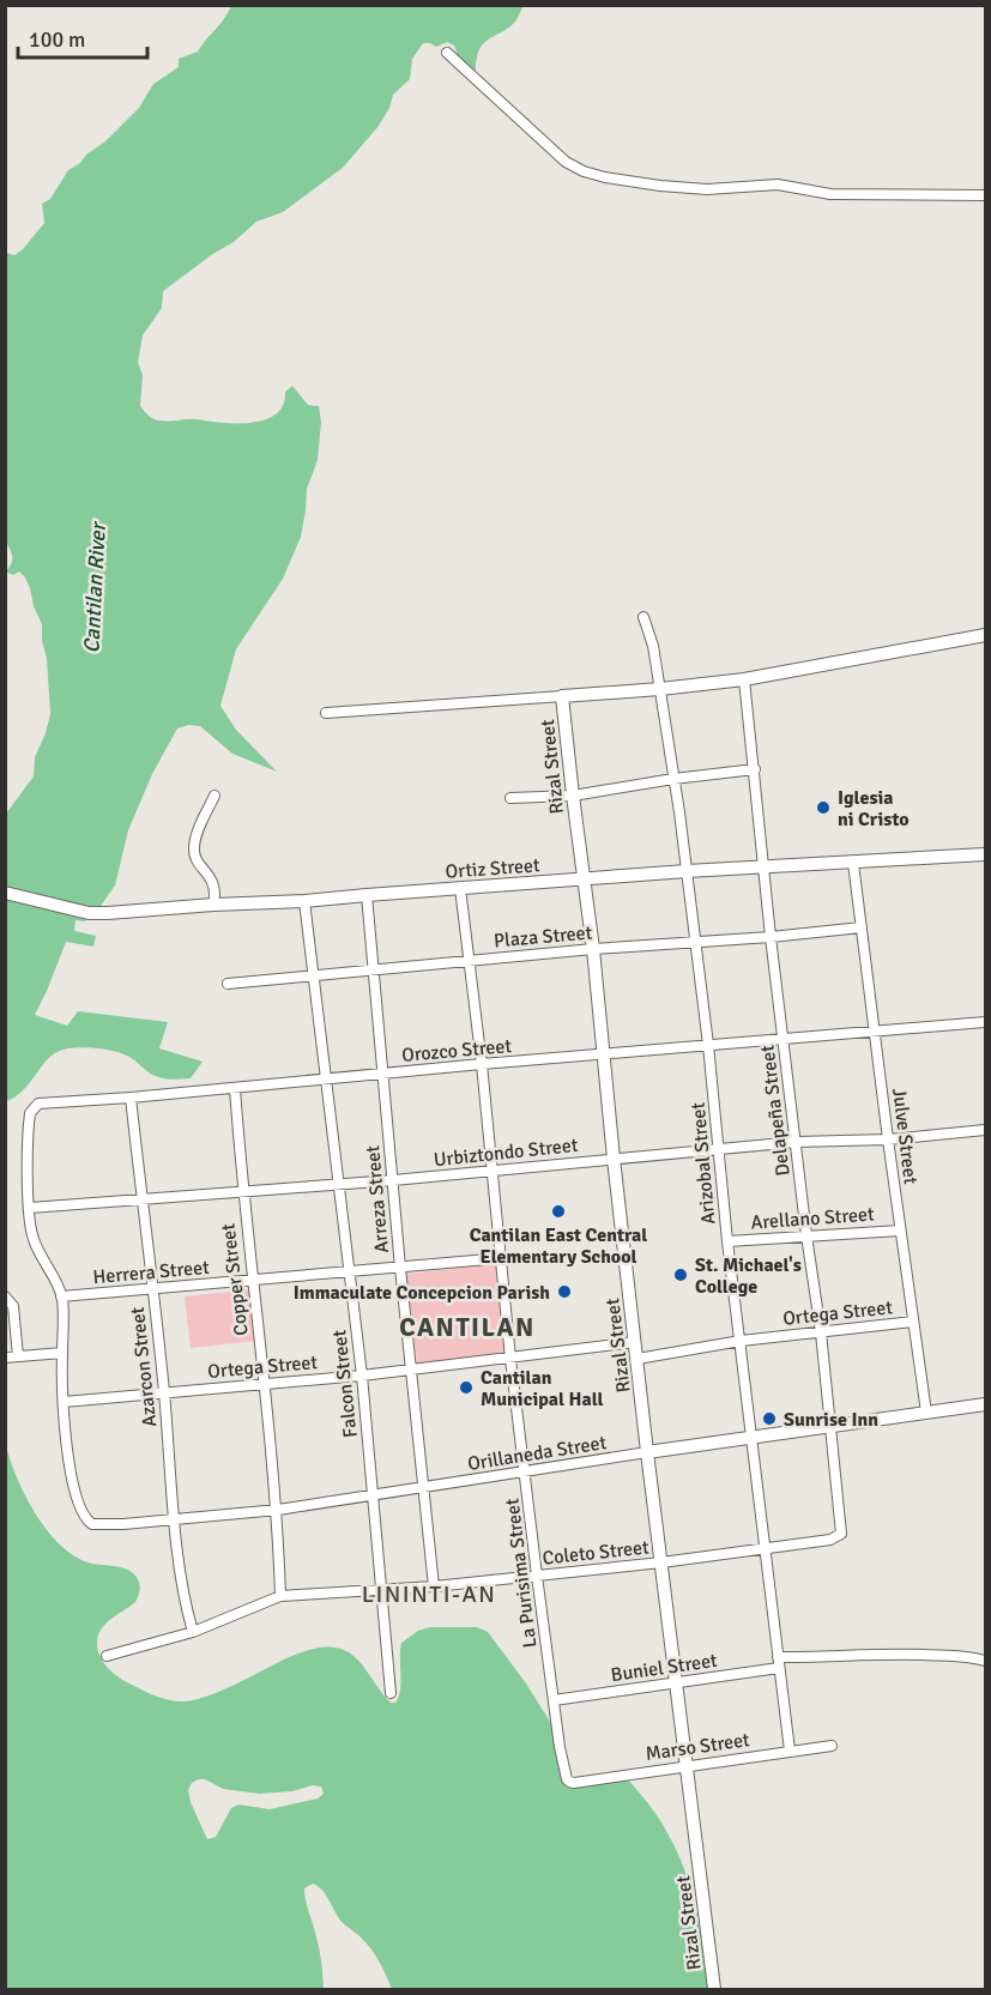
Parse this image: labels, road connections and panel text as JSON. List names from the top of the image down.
{
  "streets": {
    "street": [
      "Rizal Street",
      "Ortiz Street",
      "Plaza Street",
      "Orozco Street",
      "Delapeña Street",
      "Julve Street",
      "Urbiztondo Street",
      "Arizobal Street",
      "Arreza Street",
      "Arellano Street",
      "Herrera Street",
      "Copper Street",
      "Ortega Street",
      "Azarcon Street",
      "Falcon Street",
      "Orillaneda Street",
      "Coleto Street",
      "La Purisima Street",
      "Buniel Street",
      "Marso Street"
    ]
  },
  "crossings": [
    ["Rizal Street", "Ortiz Street"],
    ["Rizal Street", "Plaza Street"],
    ["Rizal Street", "Orozco Street"],
    ["Rizal Street", "Urbiztondo Street"],
    ["Rizal Street", "Ortega Street"],
    ["Rizal Street", "Orillaneda Street"],
    ["Rizal Street", "Coleto Street"],
    ["Rizal Street", "Buniel Street"],
    ["Rizal Street", "Marso Street"],
    ["Ortiz Street", "Delapeña Street"],
    ["Ortiz Street", "Julve Street"],
    ["Ortiz Street", "Arizobal Street"],
    ["Ortiz Street", "Arreza Street"],
    ["Ortiz Street", "Falcon Street"],
    ["Ortiz Street", "La Purisima Street"],
    ["Plaza Street", "Delapeña Street"],
    ["Plaza Street", "Julve Street"],
    ["Plaza Street", "Arizobal Street"],
    ["Plaza Street", "Arreza Street"],
    ["Plaza Street", "Falcon Street"],
    ["Plaza Street", "La Purisima Street"],
    ["Orozco Street", "Delapeña Street"],
    ["Orozco Street", "Julve Street"],
    ["Orozco Street", "Urbiztondo Street"],
    ["Orozco Street", "Arizobal Street"],
    ["Orozco Street", "Arreza Street"],
    ["Orozco Street", "Copper Street"],
    ["Orozco Street", "Azarcon Street"],
    ["Orozco Street", "Falcon Street"],
    ["Orozco Street", "La Purisima Street"],
    ["Delapeña Street", "Urbiztondo Street"],
    ["Delapeña Street", "Arellano Street"],
    ["Delapeña Street", "Ortega Street"],
    ["Delapeña Street", "Orillaneda Street"],
    ["Delapeña Street", "Coleto Street"],
    ["Julve Street", "Urbiztondo Street"],
    ["Julve Street", "Arellano Street"],
    ["Julve Street", "Ortega Street"],
    ["Julve Street", "Orillaneda Street"],
    ["Urbiztondo Street", "Arizobal Street"],
    ["Urbiztondo Street", "Arreza Street"],
    ["Urbiztondo Street", "Copper Street"],
    ["Urbiztondo Street", "Azarcon Street"],
    ["Urbiztondo Street", "Falcon Street"],
    ["Urbiztondo Street", "La Purisima Street"],
    ["Arizobal Street", "Arellano Street"],
    ["Arizobal Street", "Ortega Street"],
    ["Arizobal Street", "Orillaneda Street"],
    ["Arizobal Street", "Coleto Street"],
    ["Arizobal Street", "Buniel Street"],
    ["Arizobal Street", "Marso Street"],
    ["Arreza Street", "Herrera Street"],
    ["Arreza Street", "Ortega Street"],
    ["Arreza Street", "Orillaneda Street"],
    ["Arreza Street", "Coleto Street"],
    ["Herrera Street", "Copper Street"],
    ["Herrera Street", "Azarcon Street"],
    ["Herrera Street", "Falcon Street"],
    ["Herrera Street", "La Purisima Street"],
    ["Copper Street", "Ortega Street"],
    ["Copper Street", "Orillaneda Street"],
    ["Copper Street", "Coleto Street"],
    ["Ortega Street", "Azarcon Street"],
    ["Ortega Street", "Falcon Street"],
    ["Ortega Street", "Orillaneda Street"],
    ["Ortega Street", "La Purisima Street"],
    ["Azarcon Street", "Orillaneda Street"],
    ["Azarcon Street", "Coleto Street"],
    ["Falcon Street", "Orillaneda Street"],
    ["Falcon Street", "Coleto Street"],
    ["Orillaneda Street", "La Purisima Street"],
    ["Coleto Street", "La Purisima Street"],
    ["La Purisima Street", "Buniel Street"],
    ["La Purisima Street", "Marso Street"]
  ],
  "districts": ["CANTILAN", "LININTI-AN"],
  "water": ["Cantilan River"],
  "places": [
    "Iglesia ni Cristo",
    "Cantilan East Central Elementary School",
    "St. Michael's College",
    "Immaculate Concepcion Parish",
    "Cantilan Municipal Hall",
    "Sunrise Inn"
  ],
  "scale_bar": "100 m"
}
